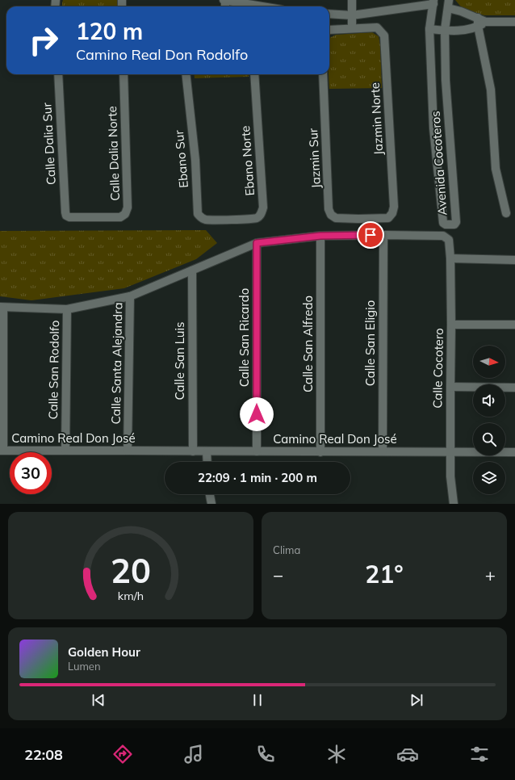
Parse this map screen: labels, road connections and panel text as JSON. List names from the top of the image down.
{
  "streets": {
    "street": [
      "Jazmin Norte",
      "Calle Dalia Sur",
      "Calle Dalia Norte",
      "Jazmin Sur",
      "Ebano Sur",
      "Ebano Norte",
      "Avenida Cocoteros",
      "Calle San Ricardo",
      "Calle San Eligio",
      "Calle San Alfredo",
      "Calle San Luis",
      "Calle Santa Alejandra",
      "Calle Cocotero",
      "Calle San Rodolfo",
      "Camino Real Don José"
    ]
  },
  "crossings": [
    ["Jazmin Norte", "Jazmin Sur"],
    ["Calle Dalia Sur", "Calle Dalia Norte"],
    ["Ebano Sur", "Ebano Norte"],
    ["Calle San Ricardo", "Camino Real Don José"],
    ["Calle San Eligio", "Calle Cocotero"],
    ["Calle San Eligio", "Camino Real Don José"],
    ["Calle San Alfredo", "Camino Real Don José"],
    ["Calle San Luis", "Camino Real Don José"],
    ["Calle Santa Alejandra", "Camino Real Don José"],
    ["Calle Cocotero", "Camino Real Don José"],
    ["Calle San Rodolfo", "Camino Real Don José"]
  ],
  "north": "right",
  "page": {
    "turn": ["120 m", "Camino Real Don Rodolfo"],
    "limit": "30",
    "trip": "22:09 · 1 min · 200 m",
    "tile": "Clima",
    "heat": ["−", "21°", "+"],
    "song": ["Golden Hour", "Lumen"],
    "tabs": "22:08",
    "gauge": ["20", "km/h"]
  }
}
